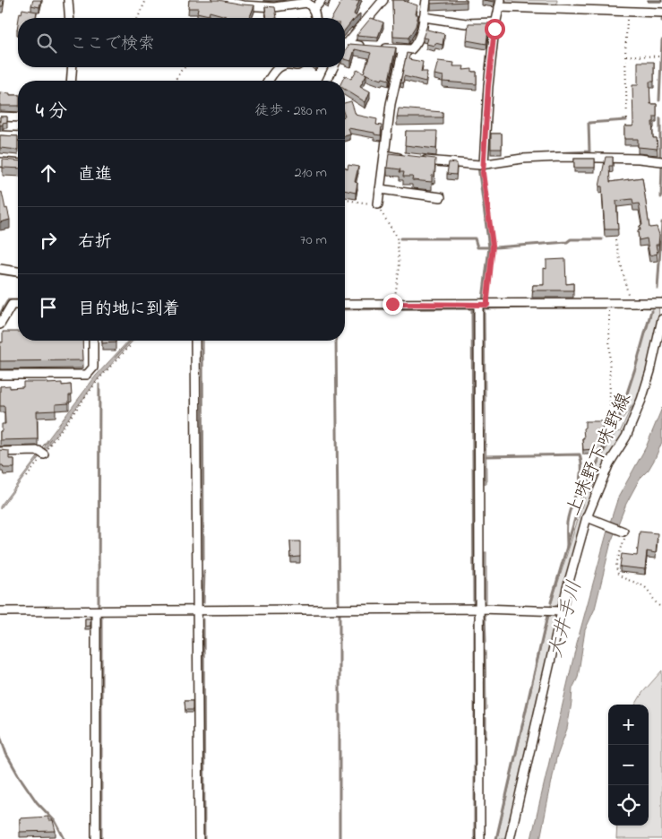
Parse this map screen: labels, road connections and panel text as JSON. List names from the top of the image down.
{
  "streets": {
    "street": ["上味野下味野線"]
  },
  "water": ["大井手川"],
  "page": {
    "search": "ここで検索",
    "heading": ["4 分", "徒歩 · 280 m"],
    "list": [
      ["直進", "210 m"],
      ["右折", "70 m"],
      "目的地に到着"
    ],
    "map_buttons": ["+", "−"]
  }
}
